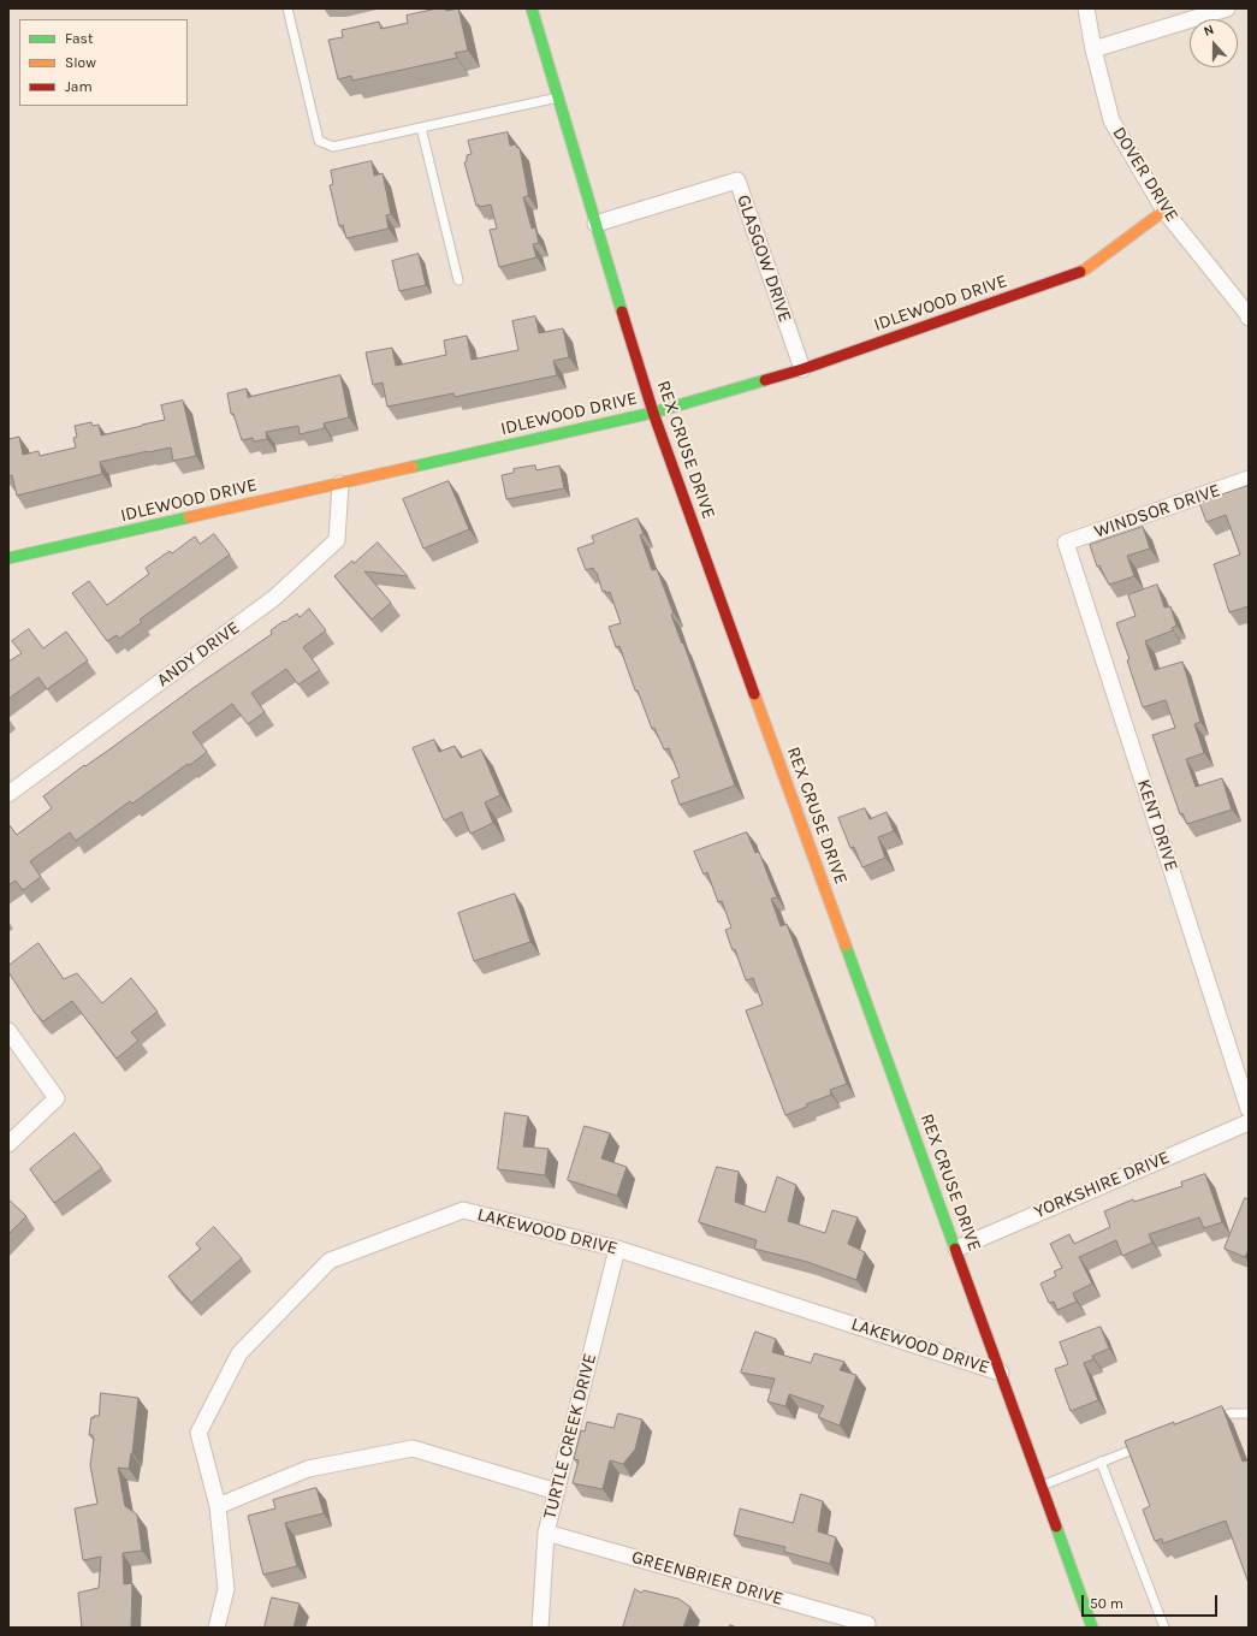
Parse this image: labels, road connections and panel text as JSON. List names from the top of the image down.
{
  "streets": {
    "street": [
      "DOVER DRIVE",
      "GLASGOW DRIVE",
      "IDLEWOOD DRIVE",
      "REX CRUSE DRIVE",
      "WINDSOR DRIVE",
      "ANDY DRIVE",
      "KENT DRIVE",
      "YORKSHIRE DRIVE",
      "LAKEWOOD DRIVE",
      "TURTLE CREEK DRIVE",
      "GREENBRIER DRIVE"
    ]
  },
  "crossings": [
    ["DOVER DRIVE", "IDLEWOOD DRIVE"],
    ["GLASGOW DRIVE", "IDLEWOOD DRIVE"],
    ["GLASGOW DRIVE", "REX CRUSE DRIVE"],
    ["IDLEWOOD DRIVE", "REX CRUSE DRIVE"],
    ["IDLEWOOD DRIVE", "ANDY DRIVE"],
    ["REX CRUSE DRIVE", "YORKSHIRE DRIVE"],
    ["REX CRUSE DRIVE", "LAKEWOOD DRIVE"],
    ["WINDSOR DRIVE", "KENT DRIVE"],
    ["LAKEWOOD DRIVE", "TURTLE CREEK DRIVE"],
    ["TURTLE CREEK DRIVE", "GREENBRIER DRIVE"]
  ],
  "legend": ["Fast", "Slow", "Jam"],
  "scale_bar": "50 m",
  "north": "top"
}
